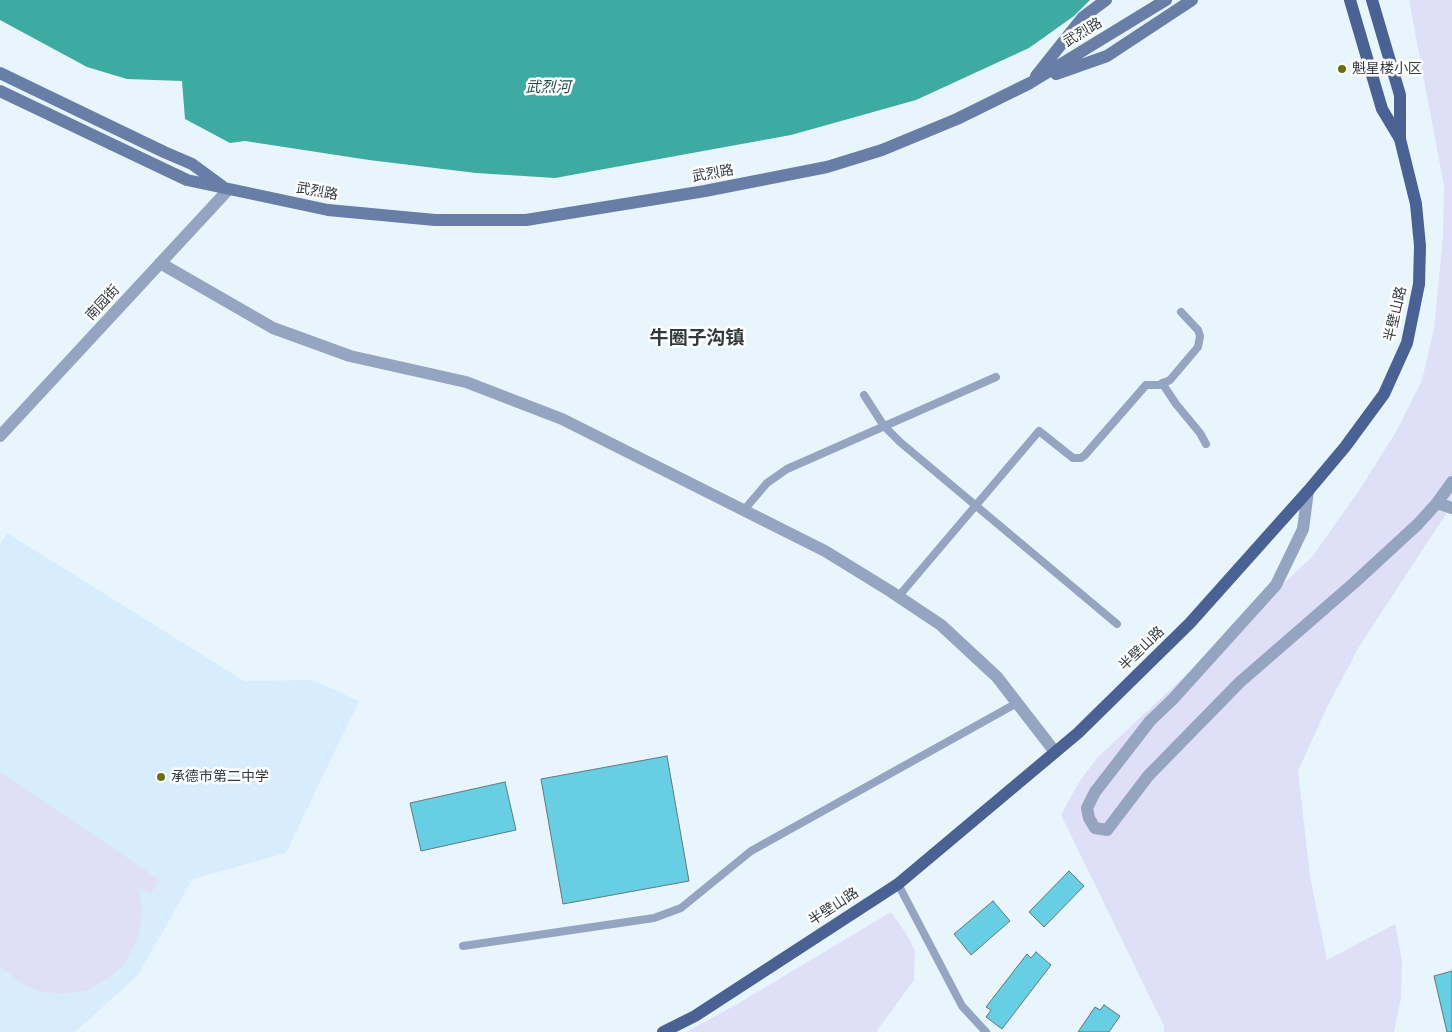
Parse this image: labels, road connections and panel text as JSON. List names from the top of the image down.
{
  "streets": {
    "main road": ["武烈路", "半壁山路"],
    "street": ["南园街"]
  },
  "crossings": [
    ["武烈路", "南园街"]
  ],
  "districts": ["牛圈子沟镇"],
  "water": ["武烈河"],
  "places": ["魁星楼小区", "承德市第二中学"]
}
